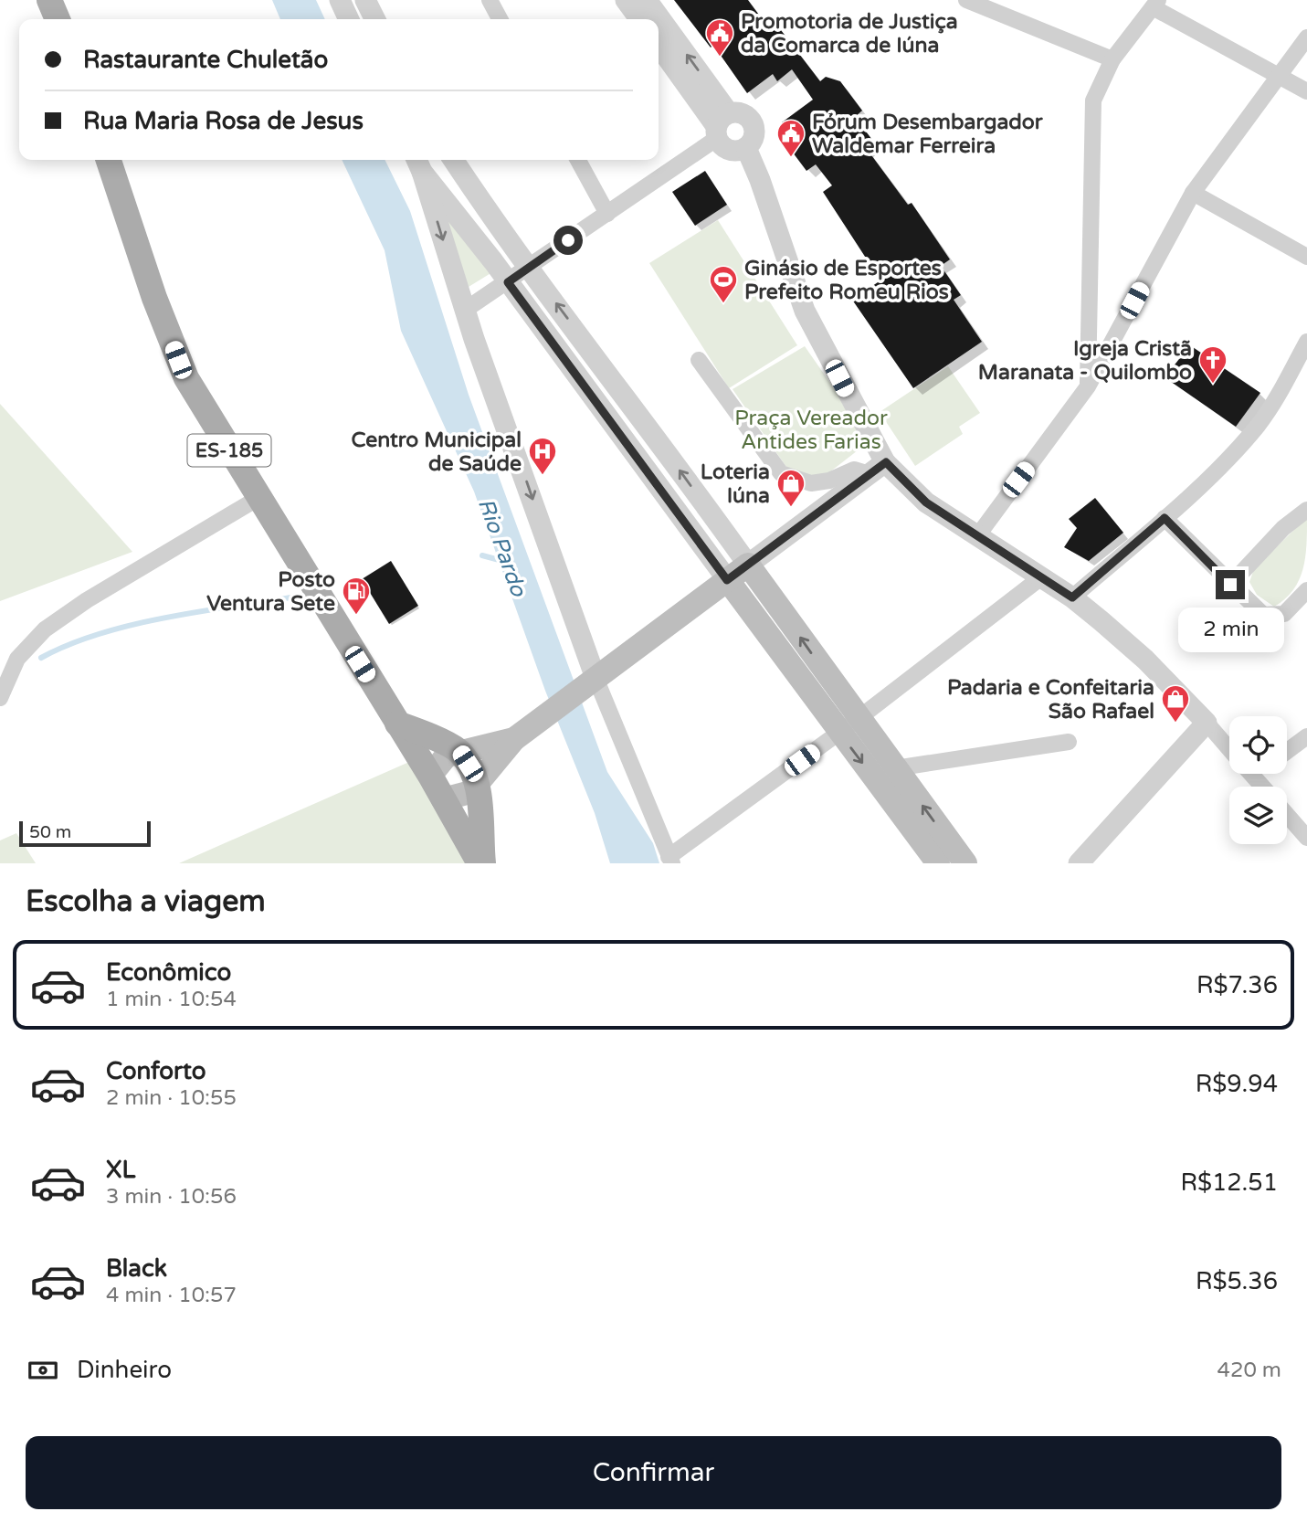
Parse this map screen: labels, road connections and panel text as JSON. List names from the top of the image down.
{
  "streets": {
    "main road": ["ES-185"]
  },
  "water": ["Rio Pardo"],
  "parks": ["Praça Vereador Antides Farias"],
  "places": {
    "public building": ["Promotoria de Justiça da Comarca de Iúna", "Fórum Desembargador Waldemar Ferreira"],
    "sports": ["Ginásio de Esportes Prefeito Romeu Rios"],
    "church": ["Igreja Cristã Maranata - Quilombo"],
    "hospital": ["Centro Municipal de Saúde"],
    "shop": ["Loteria Iúna", "Padaria e Confeitaria São Rafael"],
    "fuel station": ["Posto Ventura Sete"]
  },
  "scale_bar": "50 m",
  "page": {
    "banner": ["Rastaurante Chuletão", "Rua Maria Rosa de Jesus"],
    "bubble": "2 min",
    "scale": "50 m",
    "heading": "Escolha a viagem",
    "list": [
      {
        "name": "Econômico",
        "note": "1 min · 10:54",
        "value": "R$7.36"
      },
      {
        "name": "Conforto",
        "note": "2 min · 10:55",
        "value": "R$9.94"
      },
      {
        "name": "XL",
        "note": "3 min · 10:56",
        "value": "R$12.51"
      },
      {
        "name": "Black",
        "note": "4 min · 10:57",
        "value": "R$5.36"
      }
    ],
    "pay": ["Dinheiro", "420 m"],
    "buttons": "Confirmar"
  }
}
